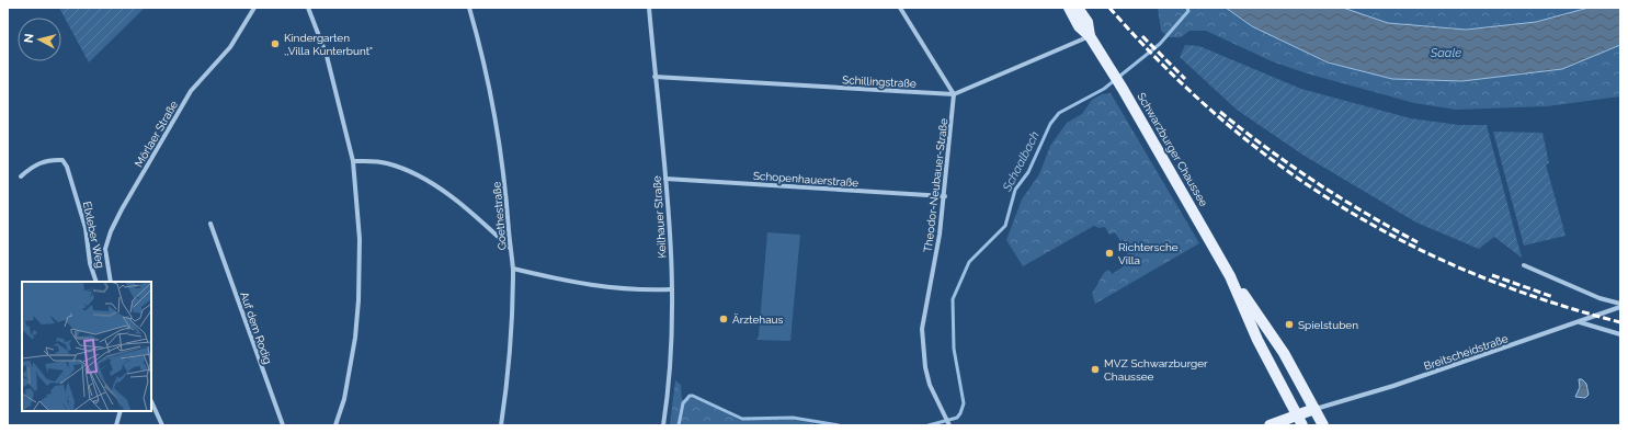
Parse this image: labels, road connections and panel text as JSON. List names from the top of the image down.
{
  "streets": {
    "main road": ["Schwarzburger Chaussee"],
    "street": [
      "Schillingstraße",
      "Mörlaer Straße",
      "Schopenhauerstraße",
      "Theodor-Neubauer-Straße",
      "Goethestraße",
      "Keilhauer Straße",
      "Elxleber Weg",
      "Auf dem Rodig",
      "Breitscheidstraße"
    ]
  },
  "crossings": [
    ["Schillingstraße", "Schwarzburger Chaussee"],
    ["Schillingstraße", "Theodor-Neubauer-Straße"],
    ["Schillingstraße", "Keilhauer Straße"],
    ["Schwarzburger Chaussee", "Breitscheidstraße"],
    ["Schopenhauerstraße", "Theodor-Neubauer-Straße"],
    ["Schopenhauerstraße", "Keilhauer Straße"]
  ],
  "water": ["Saale", "Schaalbach"],
  "places": [
    "Kindergarten ,,Villa Kunterbunt\"",
    "Richtersche Villa",
    "Ärztehaus",
    "Spielstuben",
    "MVZ Schwarzburger Chaussee"
  ],
  "north": "left"
}
